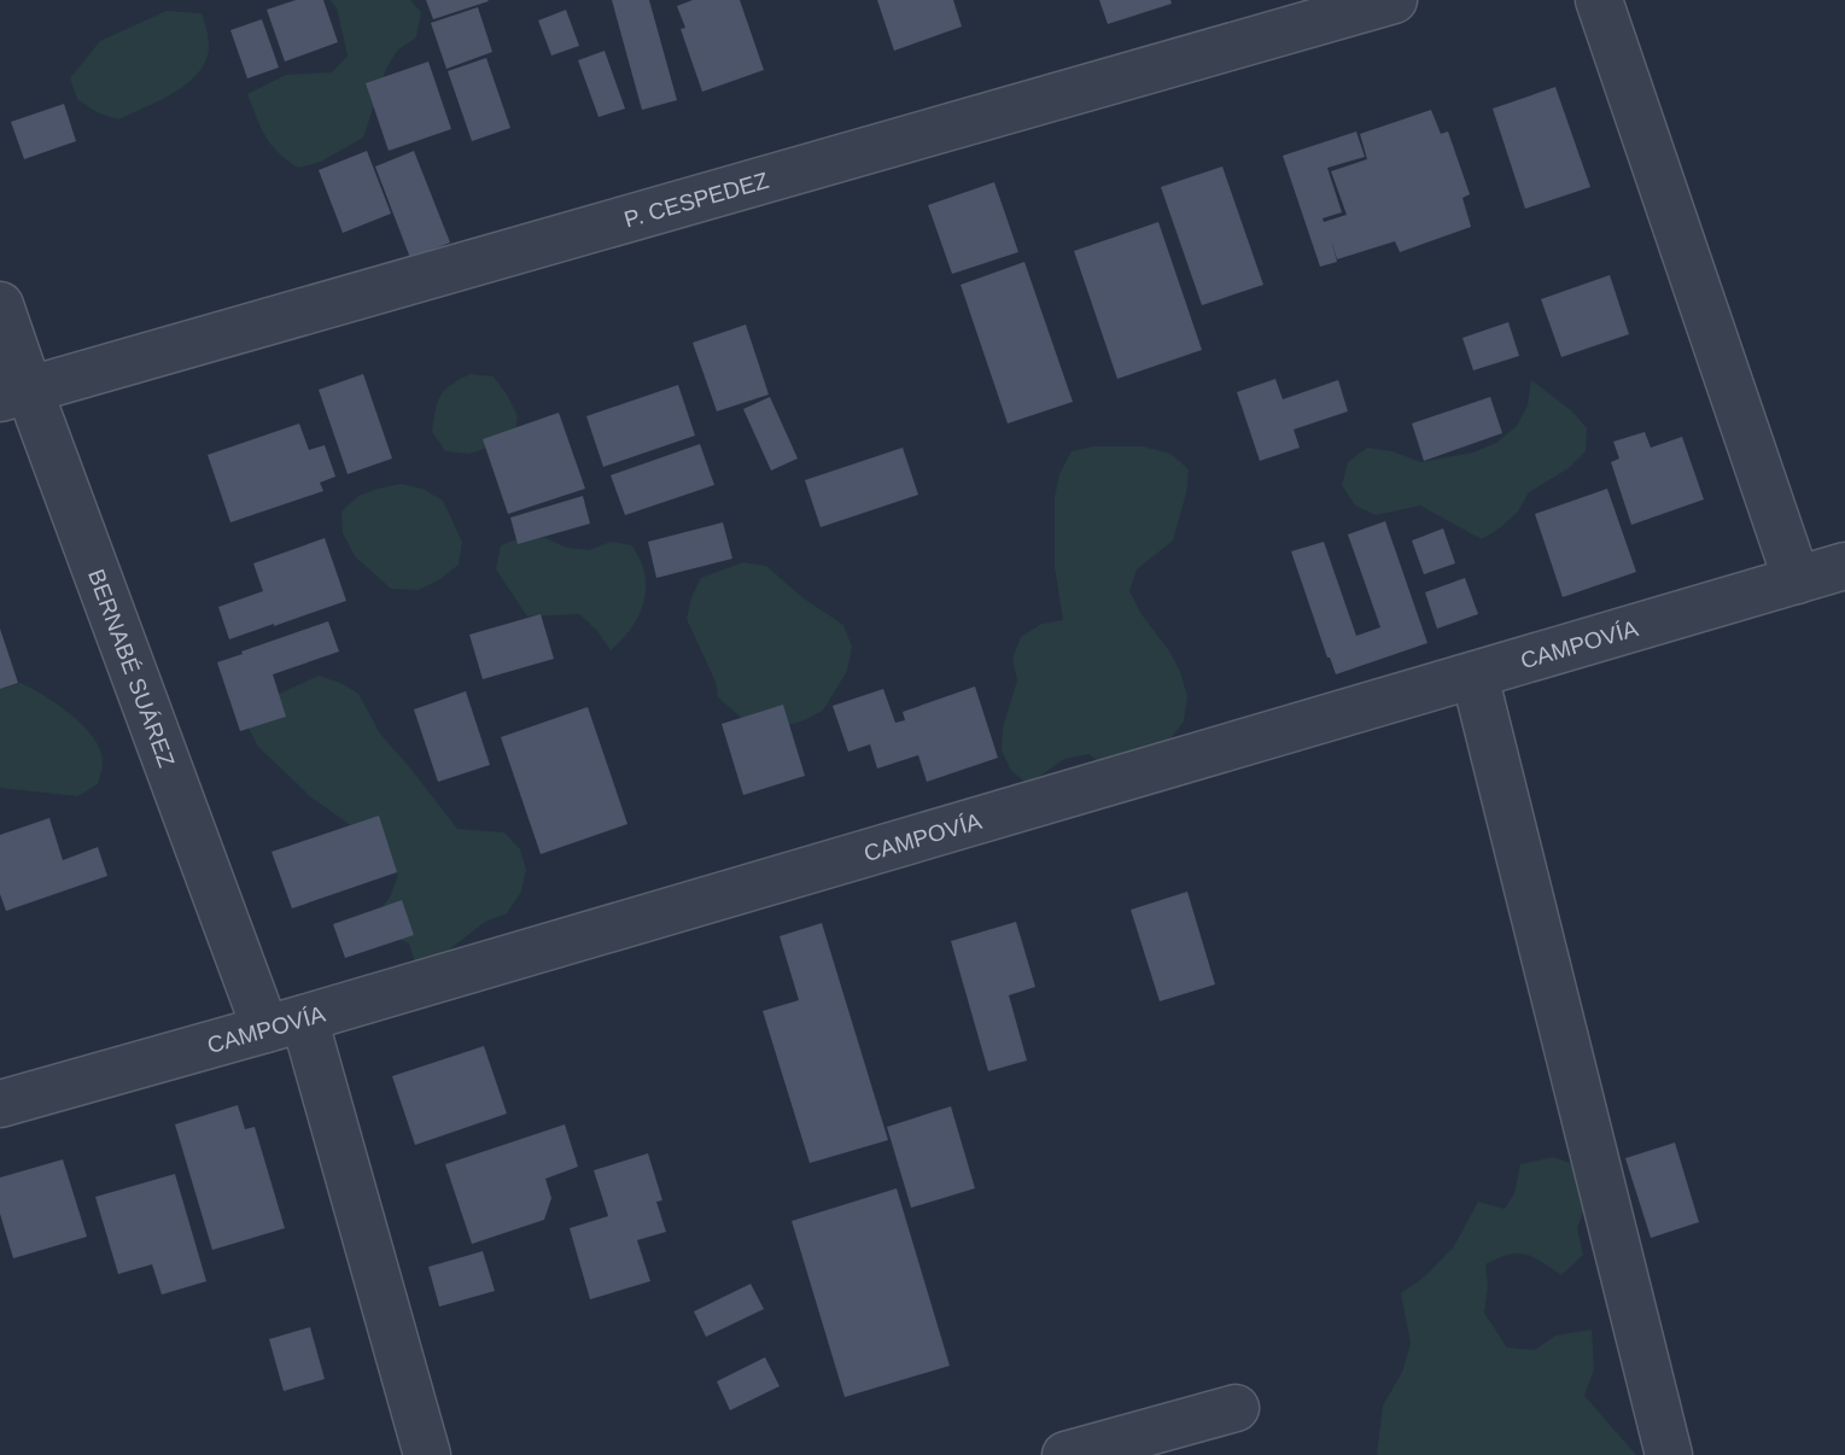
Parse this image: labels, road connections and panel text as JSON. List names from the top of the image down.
{
  "streets": {
    "street": ["P. CESPEDEZ", "CAMPOVÍA", "BERNABÉ SUÁREZ"]
  },
  "crossings": [
    ["P. CESPEDEZ", "BERNABÉ SUÁREZ"],
    ["CAMPOVÍA", "BERNABÉ SUÁREZ"]
  ]
}
